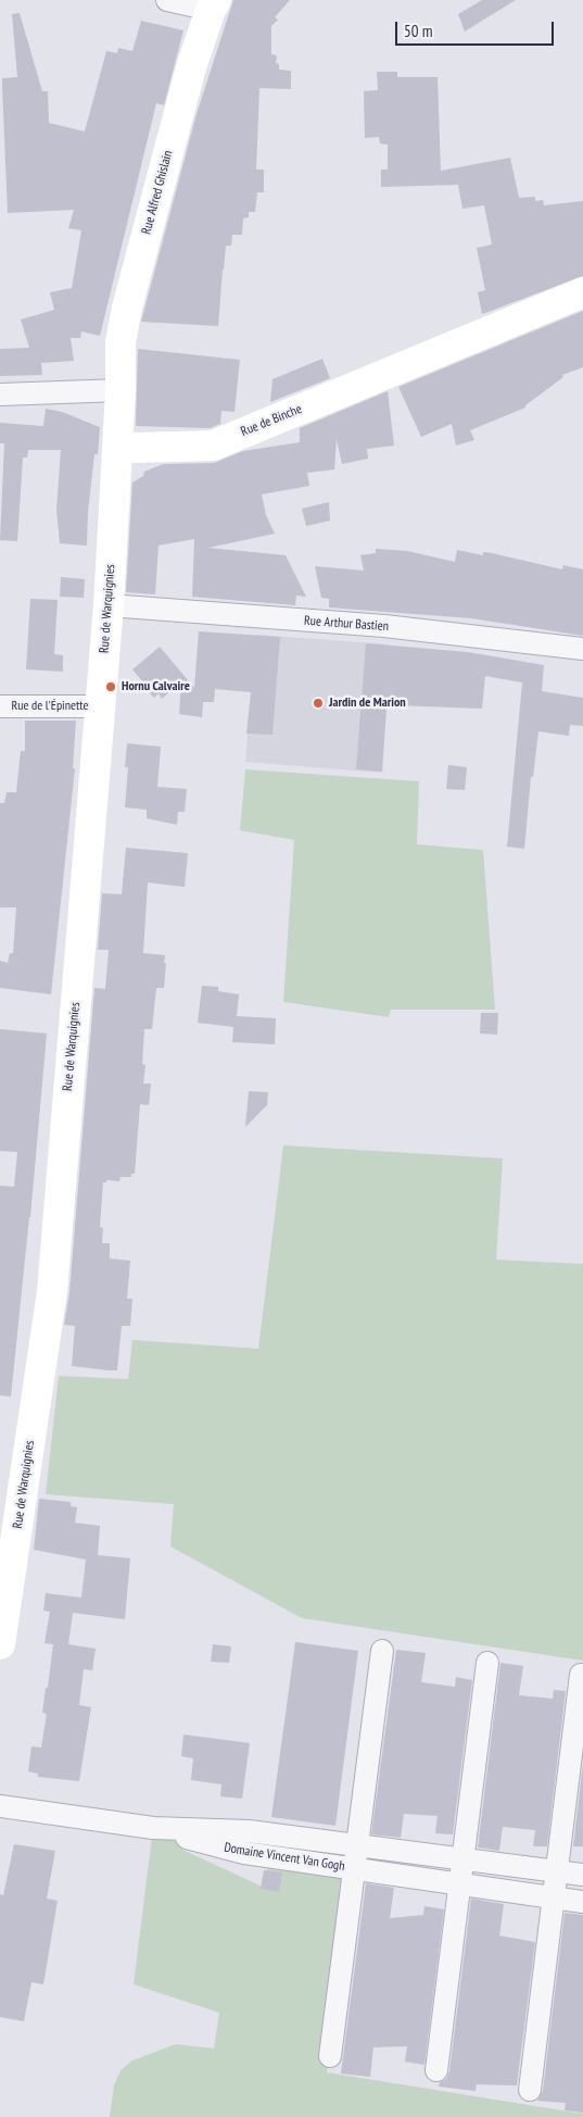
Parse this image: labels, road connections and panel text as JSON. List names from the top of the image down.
{
  "streets": {
    "street": [
      "Rue Alfred Ghislain",
      "Rue de Binche",
      "Rue de Warquignies",
      "Rue Arthur Bastien",
      "Rue de l'Épinette",
      "Domaine Vincent Van Gogh"
    ]
  },
  "crossings": [
    ["Rue de Binche", "Rue de Warquignies"],
    ["Rue de Warquignies", "Rue Arthur Bastien"],
    ["Rue de Warquignies", "Rue de l'Épinette"]
  ],
  "places": ["Hornu Calvaire", "Jardin de Marion"],
  "scale_bar": "50 m"
}
